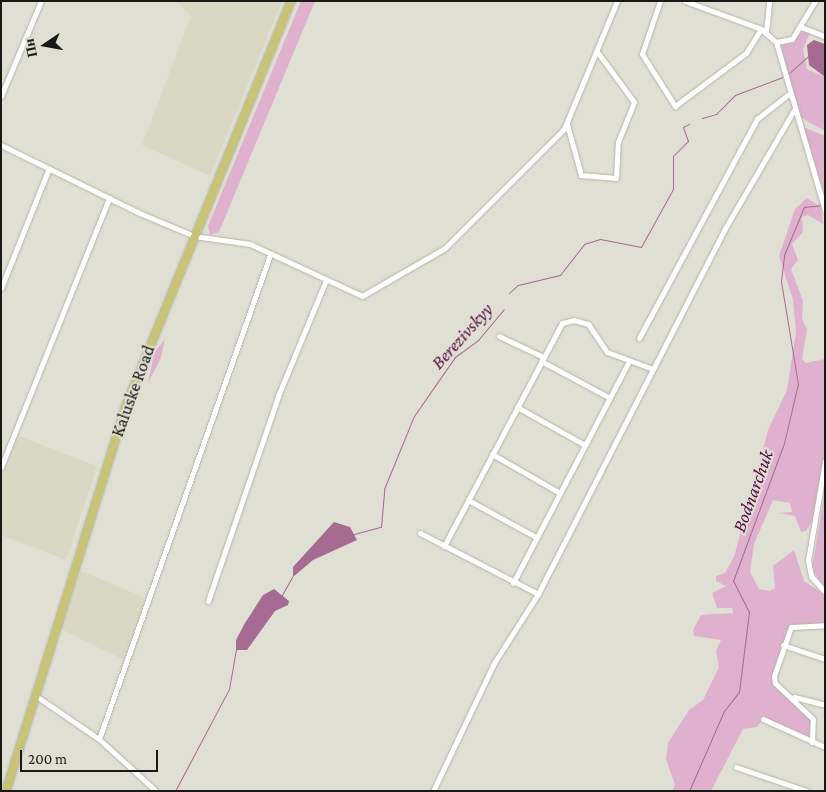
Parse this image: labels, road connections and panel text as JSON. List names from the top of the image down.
{
  "streets": {
    "main road": ["Kaluske Road"]
  },
  "water": ["Berezivskyy", "Bodnarchuk"],
  "scale_bar": "200 m",
  "north": "left"
}
